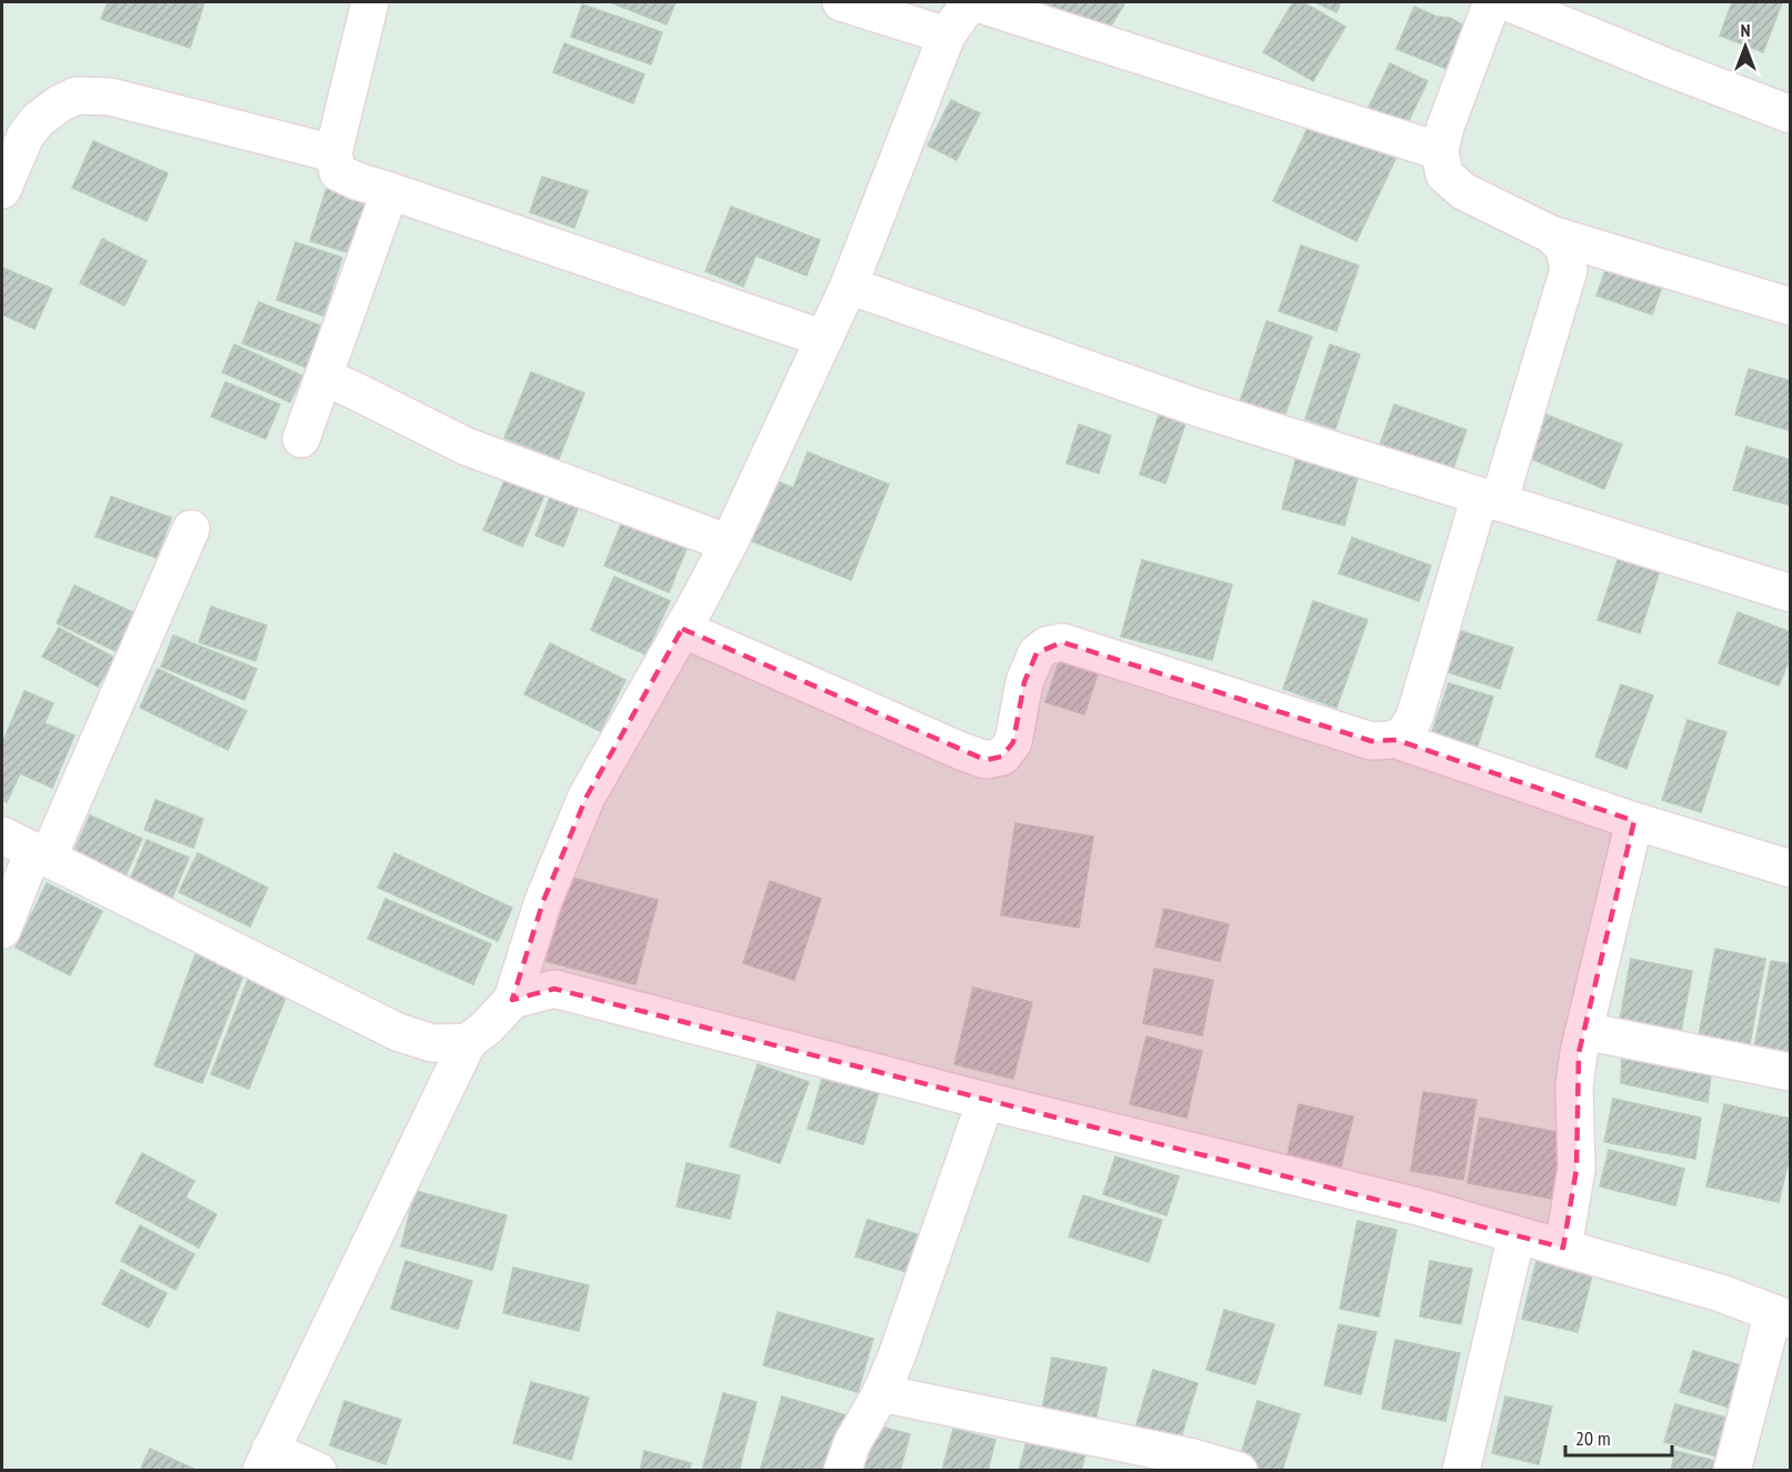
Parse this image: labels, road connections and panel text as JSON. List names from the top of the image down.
{
  "scale_bar": "20 m",
  "north": "top"
}
